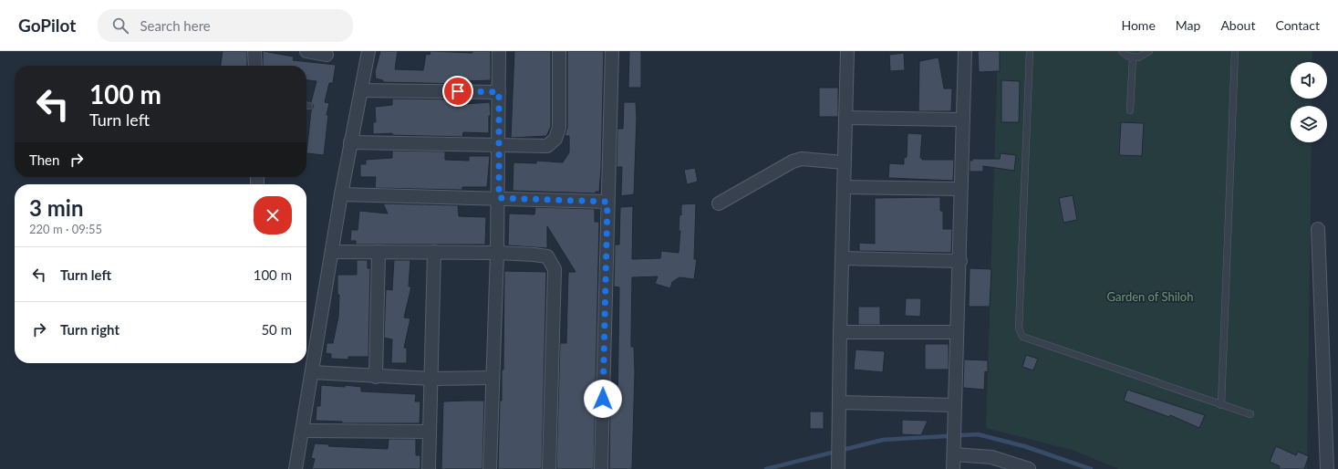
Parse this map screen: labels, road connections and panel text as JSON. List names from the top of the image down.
{
  "parks": ["Garden of Shiloh"],
  "page": {
    "header": "GoPilot",
    "search": "Search here",
    "nav": [
      "Home",
      "Map",
      "About",
      "Contact"
    ],
    "turn": ["100 m", "Turn left"],
    "then": "Then",
    "heading": ["3 min", "220 m · 09:55"],
    "list": [
      {
        "name": "Turn left",
        "value": "100 m"
      },
      {
        "name": "Turn right",
        "value": "50 m"
      }
    ]
  }
}
